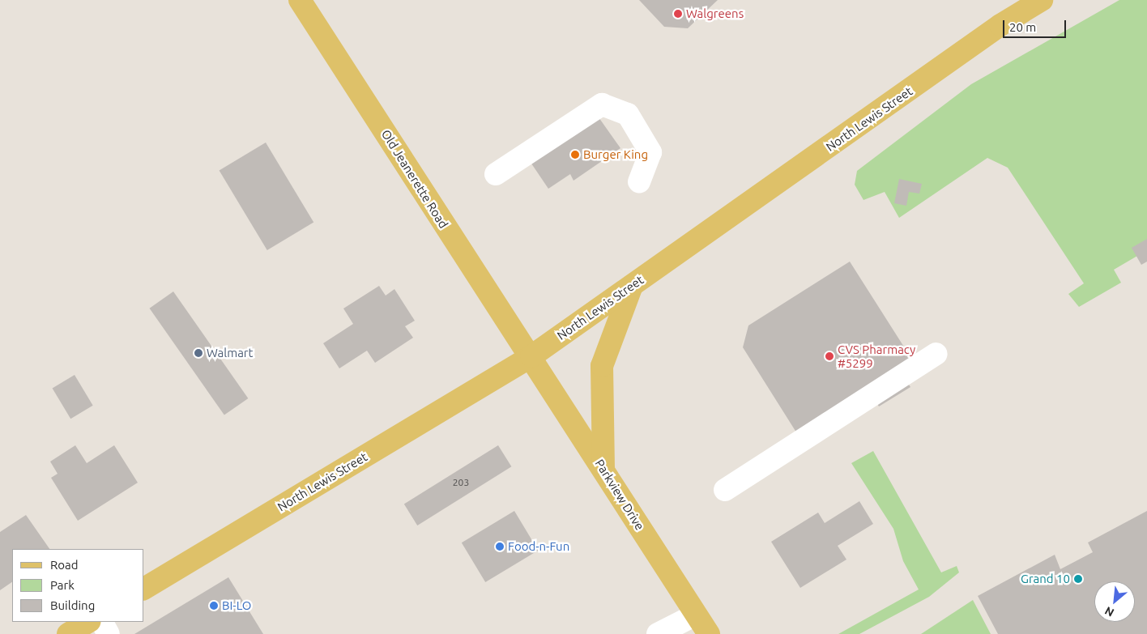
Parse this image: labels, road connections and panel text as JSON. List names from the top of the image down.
{
  "streets": {
    "main road": ["North Lewis Street", "Old Jeanerette Road", "Parkview Drive"]
  },
  "crossings": [
    ["North Lewis Street", "Old Jeanerette Road"],
    ["North Lewis Street", "Parkview Drive"],
    ["Old Jeanerette Road", "Parkview Drive"]
  ],
  "places": [
    "Walgreens",
    "Burger King",
    "Walmart",
    "CVS Pharmacy #5299",
    "Food-n-Fun",
    "Grand 10",
    "BI-LO"
  ],
  "house_numbers": ["203"],
  "legend": ["Road", "Park", "Building"],
  "scale_bar": "20 m",
  "north": "bottom left"
}
